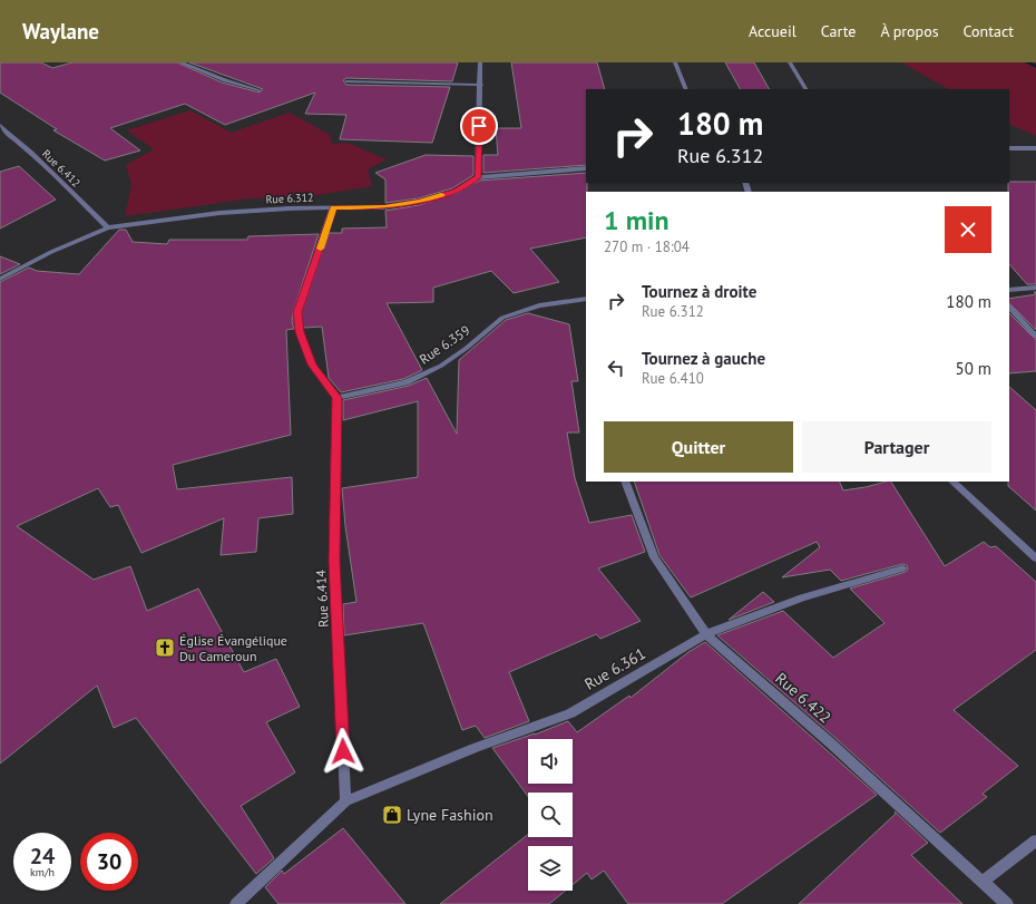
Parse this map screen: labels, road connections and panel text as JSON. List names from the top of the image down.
{
  "streets": {
    "street": [
      "Rue 6.412",
      "Rue 6.312",
      "Rue 6.359",
      "Rue 6.414",
      "Rue 6.361",
      "Rue 6.422"
    ]
  },
  "crossings": [
    ["Rue 6.412", "Rue 6.312"],
    ["Rue 6.359", "Rue 6.414"],
    ["Rue 6.414", "Rue 6.361"],
    ["Rue 6.361", "Rue 6.422"]
  ],
  "places": {
    "church": ["Église Évangélique Du Cameroun"],
    "shop": ["Lyne Fashion"]
  },
  "page": {
    "header": "Waylane",
    "nav": [
      "Accueil",
      "Carte",
      "À propos",
      "Contact"
    ],
    "turn": ["180 m", "Rue 6.312"],
    "heading": ["1 min", "270 m · 18:04"],
    "list": [
      {
        "name": "Tournez à droite",
        "note": "Rue 6.312",
        "value": "180 m"
      },
      {
        "name": "Tournez à gauche",
        "note": "Rue 6.410",
        "value": "50 m"
      }
    ],
    "buttons": ["Quitter", "Partager"],
    "speed": "24 km/h",
    "limit": "30"
  }
}
